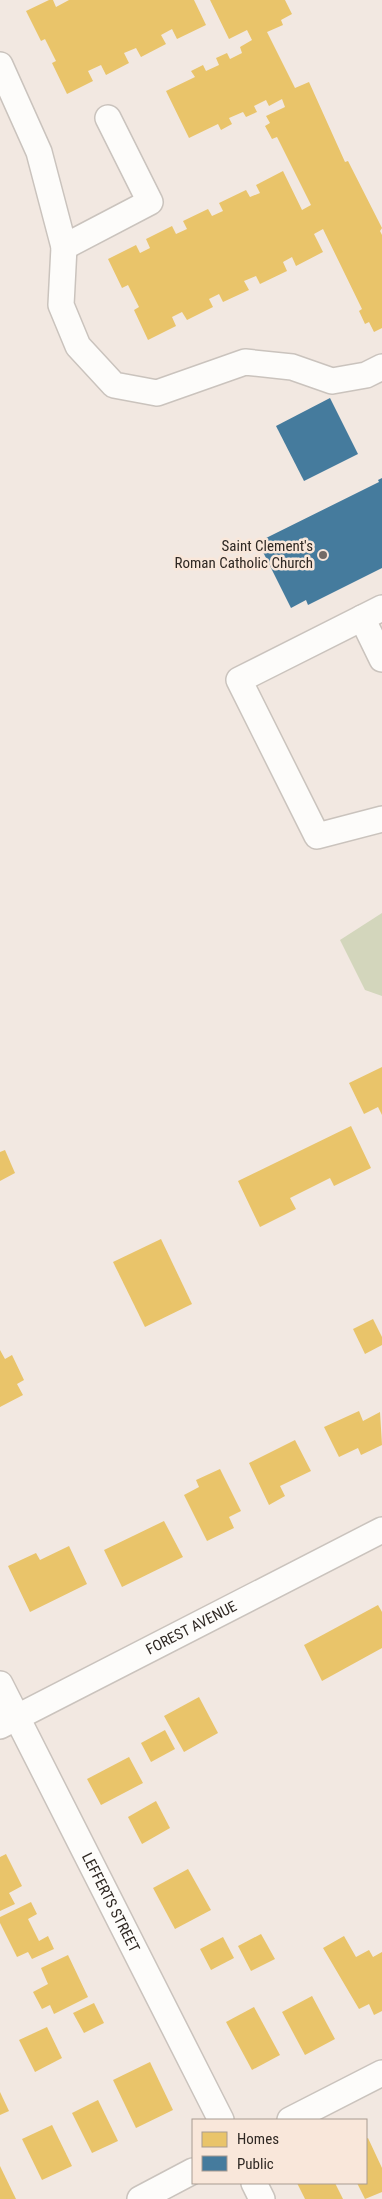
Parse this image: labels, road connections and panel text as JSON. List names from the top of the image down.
{
  "streets": {
    "street": ["FOREST AVENUE", "LEFFERTS STREET"]
  },
  "crossings": [
    ["FOREST AVENUE", "LEFFERTS STREET"]
  ],
  "places": ["Saint Clement's Roman Catholic Church"],
  "legend": ["Homes", "Public"]
}
